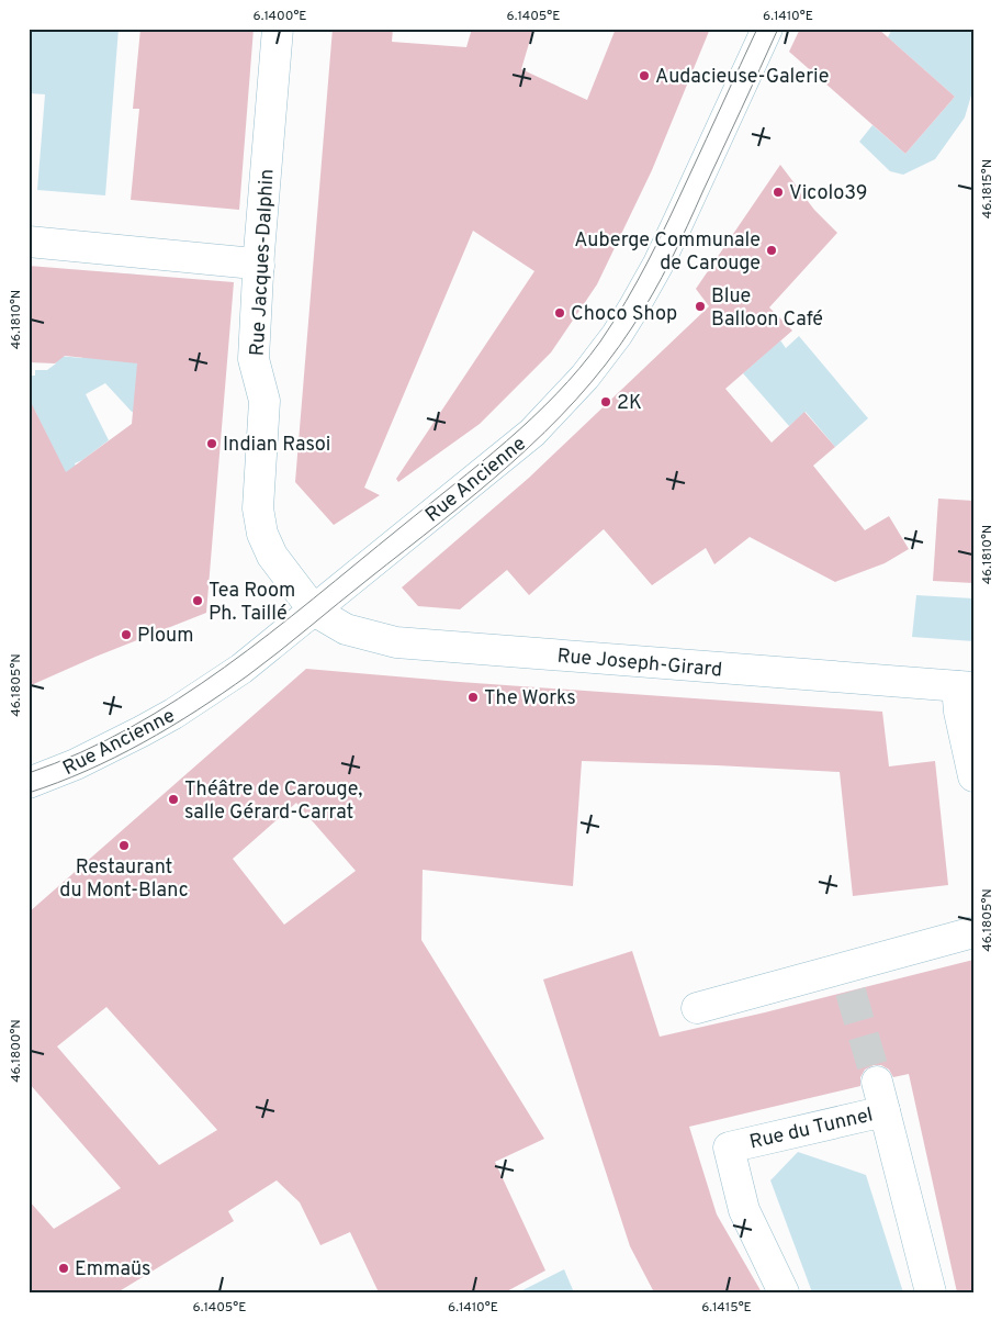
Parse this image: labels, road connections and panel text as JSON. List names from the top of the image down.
{
  "streets": {
    "street": [
      "Rue Jacques-Dalphin",
      "Rue Ancienne",
      "Rue Joseph-Girard",
      "Rue du Tunnel"
    ]
  },
  "crossings": [
    ["Rue Jacques-Dalphin", "Rue Ancienne"],
    ["Rue Jacques-Dalphin", "Rue Joseph-Girard"],
    ["Rue Ancienne", "Rue Joseph-Girard"]
  ],
  "places": [
    "Audacieuse-Galerie",
    "Vicolo39",
    "Auberge Communale de Carouge",
    "Blue Balloon Café",
    "Choco Shop",
    "2K",
    "Indian Rasoi",
    "Tea Room Ph. Taillé",
    "Ploum",
    "The Works",
    "Théâtre de Carouge, salle Gérard-Carrat",
    "Restaurant du Mont-Blanc",
    "Emmaüs"
  ],
  "coordinates": [
    "6.1400°E",
    "6.1405°E",
    "6.1410°E",
    "46.1815°N",
    "46.1810°N",
    "46.1805°N",
    "46.1800°N",
    "6.1415°E"
  ]
}
